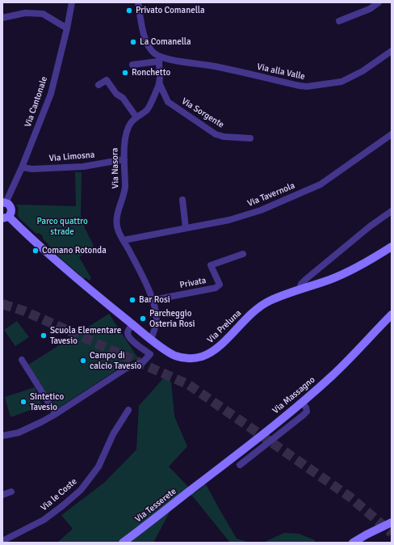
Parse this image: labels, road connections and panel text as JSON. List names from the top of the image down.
{
  "streets": {
    "street": [
      "Via alla Valle",
      "Via Cantonale",
      "Via Sorgente",
      "Via Limosna",
      "Via Nasora",
      "Via Tavernola",
      "Privata",
      "Via Preluna",
      "Via Massagno",
      "Via le Coste",
      "Via Tesserete"
    ]
  },
  "crossings": [
    ["Via alla Valle", "Via Nasora"],
    ["Via Cantonale", "Via Limosna"],
    ["Via Sorgente", "Via Nasora"],
    ["Via Limosna", "Via Nasora"],
    ["Via Nasora", "Via Tavernola"],
    ["Via Nasora", "Privata"],
    ["Via Nasora", "Via Preluna"],
    ["Via Massagno", "Via Tesserete"]
  ],
  "parks": ["Parco quattro strade"],
  "places": [
    "Privato Comanella",
    "La Comanella",
    "Ronchetto",
    "Comano Rotonda",
    "Bar Rosi",
    "Parcheggio Osteria Rosi",
    "Scuola Elementare Tavesio",
    "Campo di calcio Tavesio",
    "Sintetico Tavesio"
  ]
}
